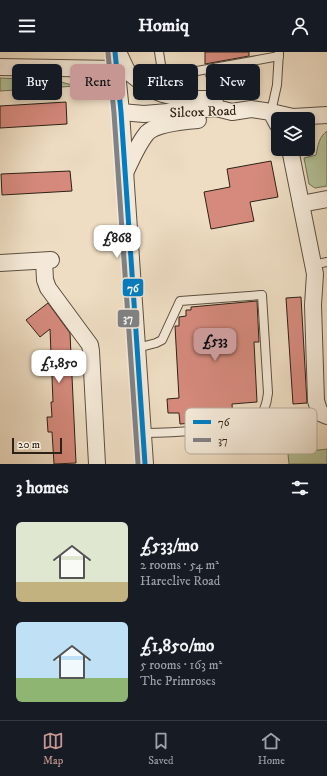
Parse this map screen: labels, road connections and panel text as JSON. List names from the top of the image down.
{
  "streets": {
    "street": ["Silcox Road"]
  },
  "lines": ["transit line 76", "transit line 37"],
  "legend": ["76", "37"],
  "scale_bar": "20 m",
  "page": {
    "header": "Homiq",
    "chip": [
      "Buy",
      "Rent",
      "Filters",
      "New"
    ],
    "price": ["£868", "£533", "£1,850"],
    "scale": "20 m",
    "heading": "3 homes",
    "list": [
      {
        "name": "£533/mo",
        "note": "2 rooms · 54 m² · Hareclive Road"
      },
      {
        "name": "£1,850/mo",
        "note": "5 rooms · 163 m² · The Primroses"
      }
    ],
    "tabs": ["Map", "Saved", "Home"]
  }
}
